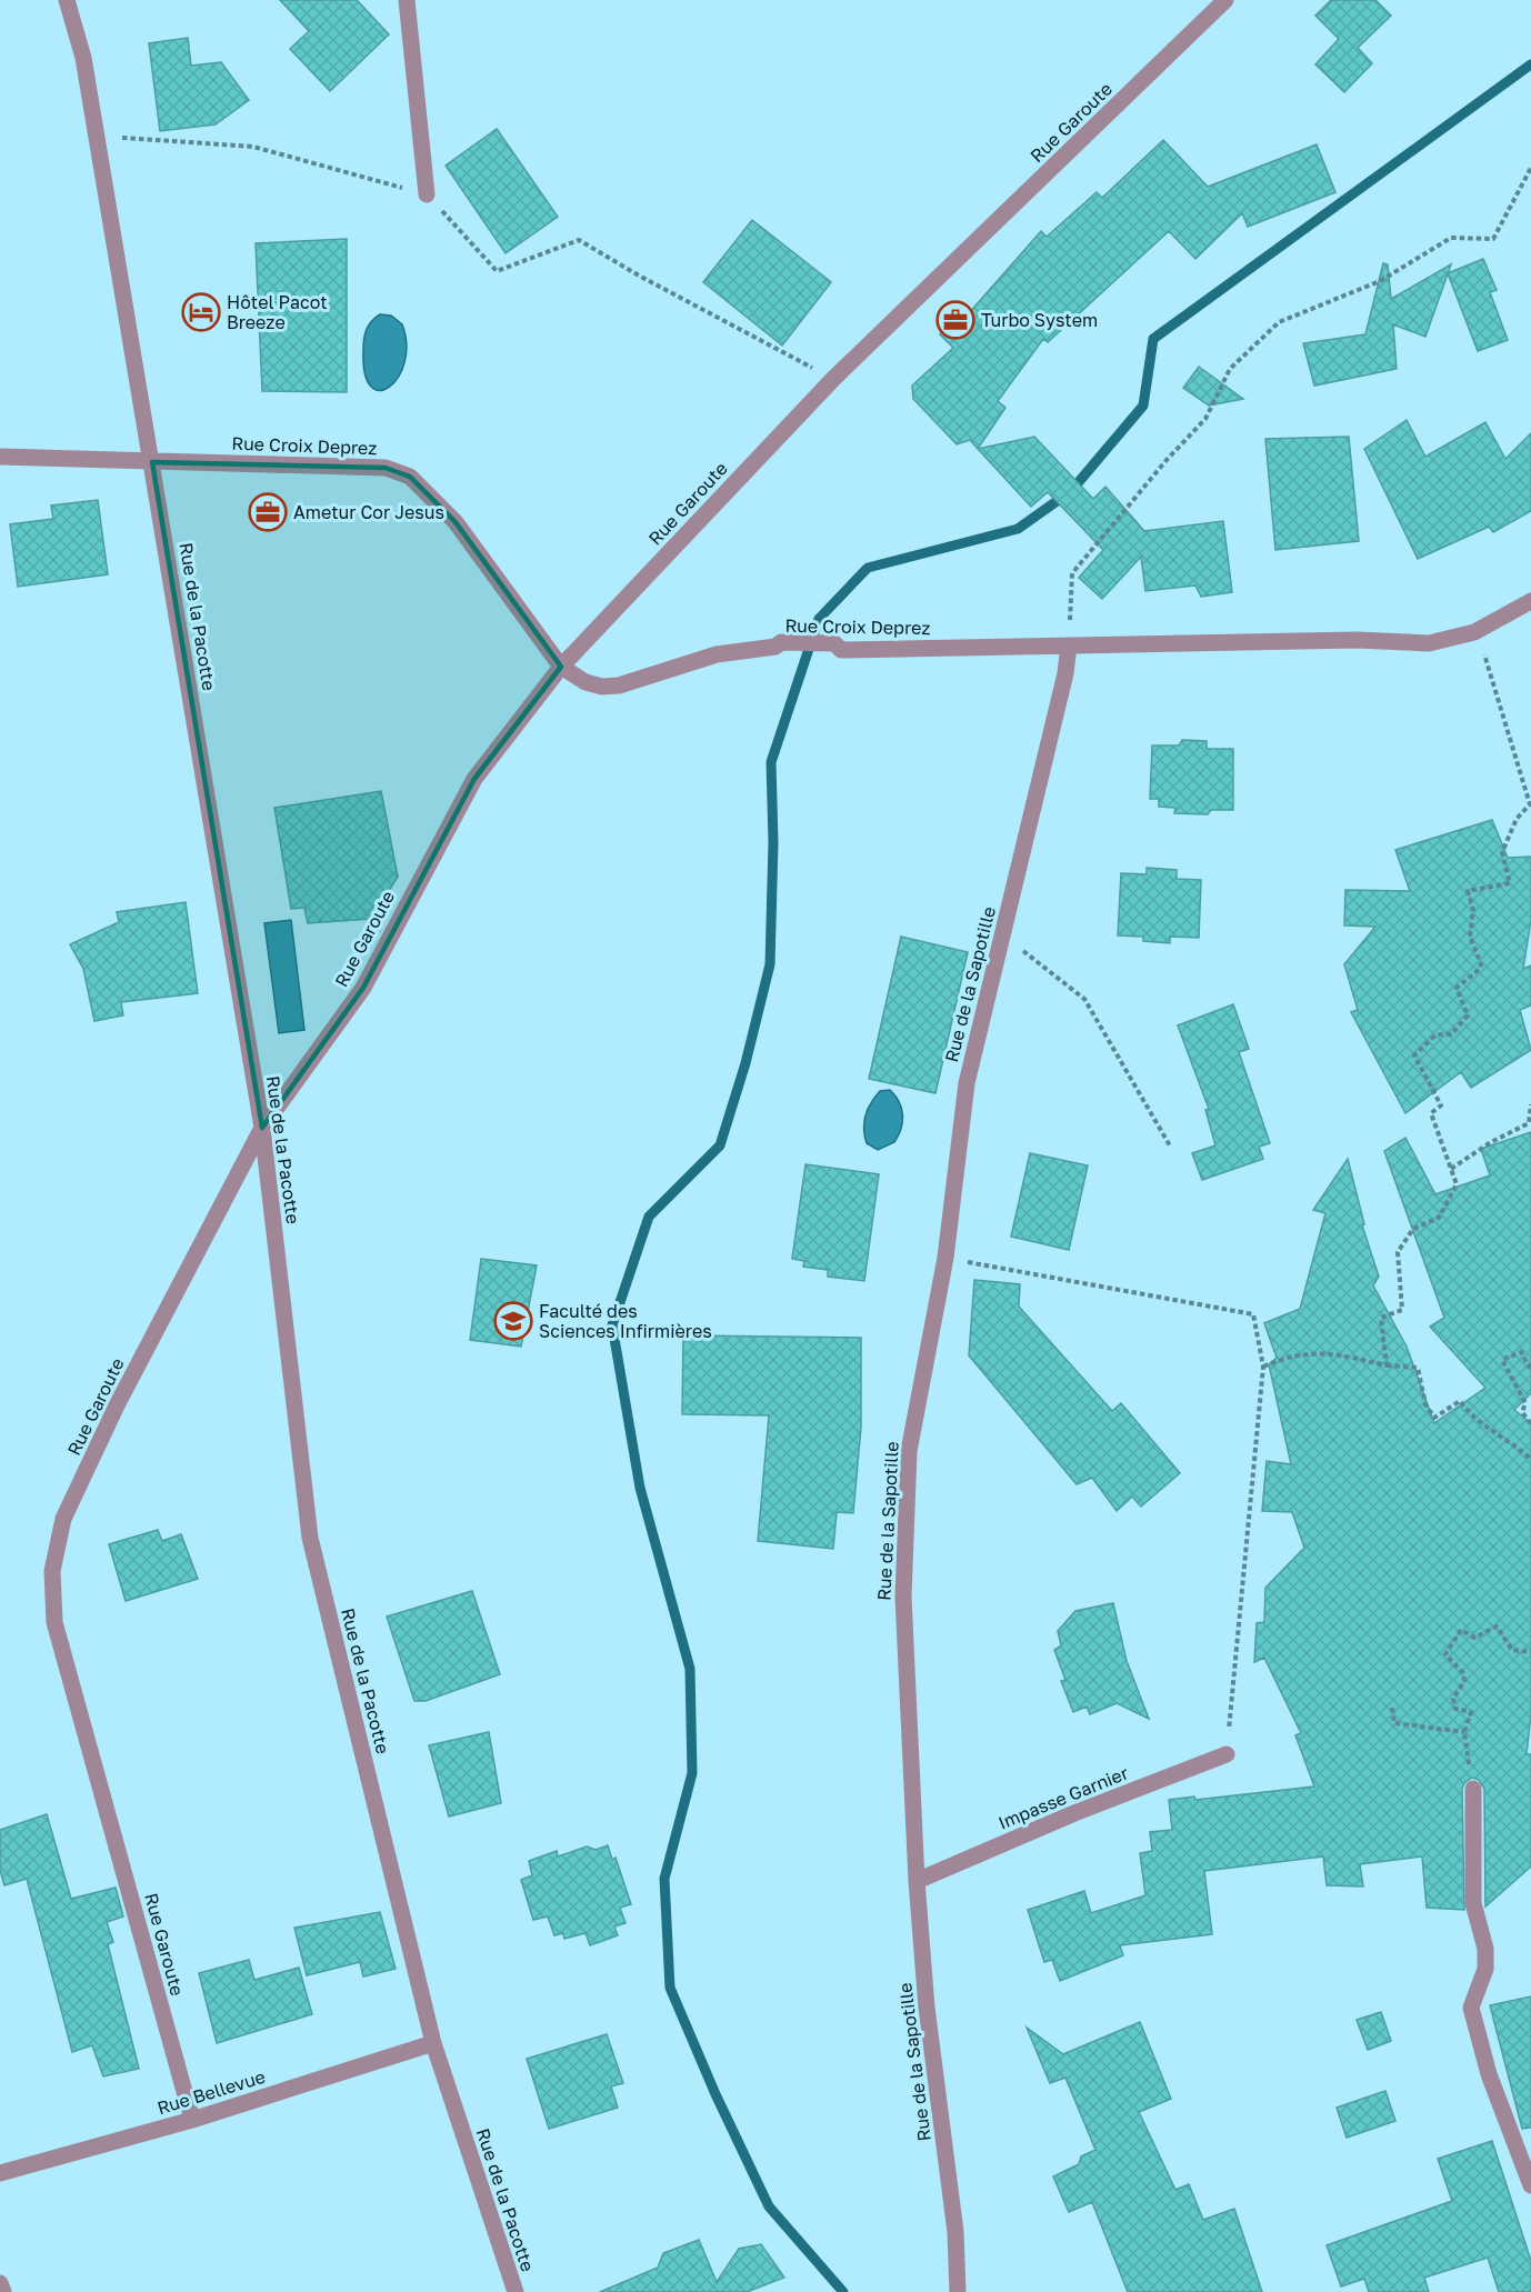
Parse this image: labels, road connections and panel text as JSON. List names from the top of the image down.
{
  "streets": {
    "street": [
      "Rue Garoute",
      "Rue Croix Deprez",
      "Rue de la Pacotte",
      "Rue de la Sapotille",
      "Impasse Garnier",
      "Rue Bellevue"
    ]
  },
  "crossings": [
    ["Rue Garoute", "Rue Croix Deprez"],
    ["Rue Garoute", "Rue de la Pacotte"],
    ["Rue Garoute", "Rue Bellevue"],
    ["Rue Croix Deprez", "Rue de la Pacotte"],
    ["Rue Croix Deprez", "Rue de la Sapotille"],
    ["Rue de la Pacotte", "Rue Bellevue"],
    ["Rue de la Sapotille", "Impasse Garnier"]
  ],
  "places": {
    "hotel": ["Hôtel Pacot Breeze"],
    "office": ["Turbo System", "Ametur Cor Jesus"],
    "school or university": ["Faculté des Sciences Infirmières"]
  }
}
